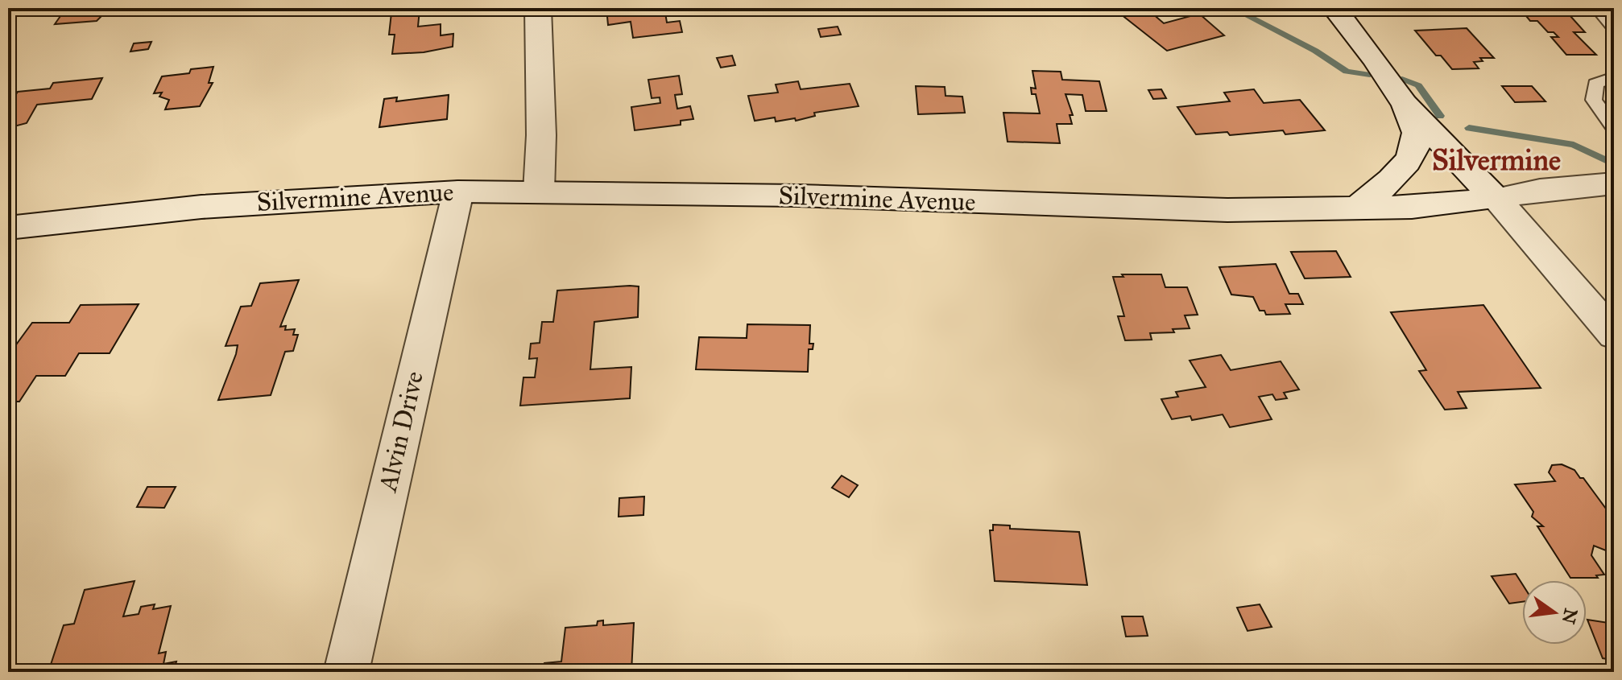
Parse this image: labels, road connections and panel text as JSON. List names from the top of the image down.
{
  "streets": {
    "street": ["Silvermine Avenue", "Alvin Drive"]
  },
  "crossings": [
    ["Silvermine Avenue", "Alvin Drive"]
  ],
  "districts": ["Silvermine"],
  "north": "right"
}
